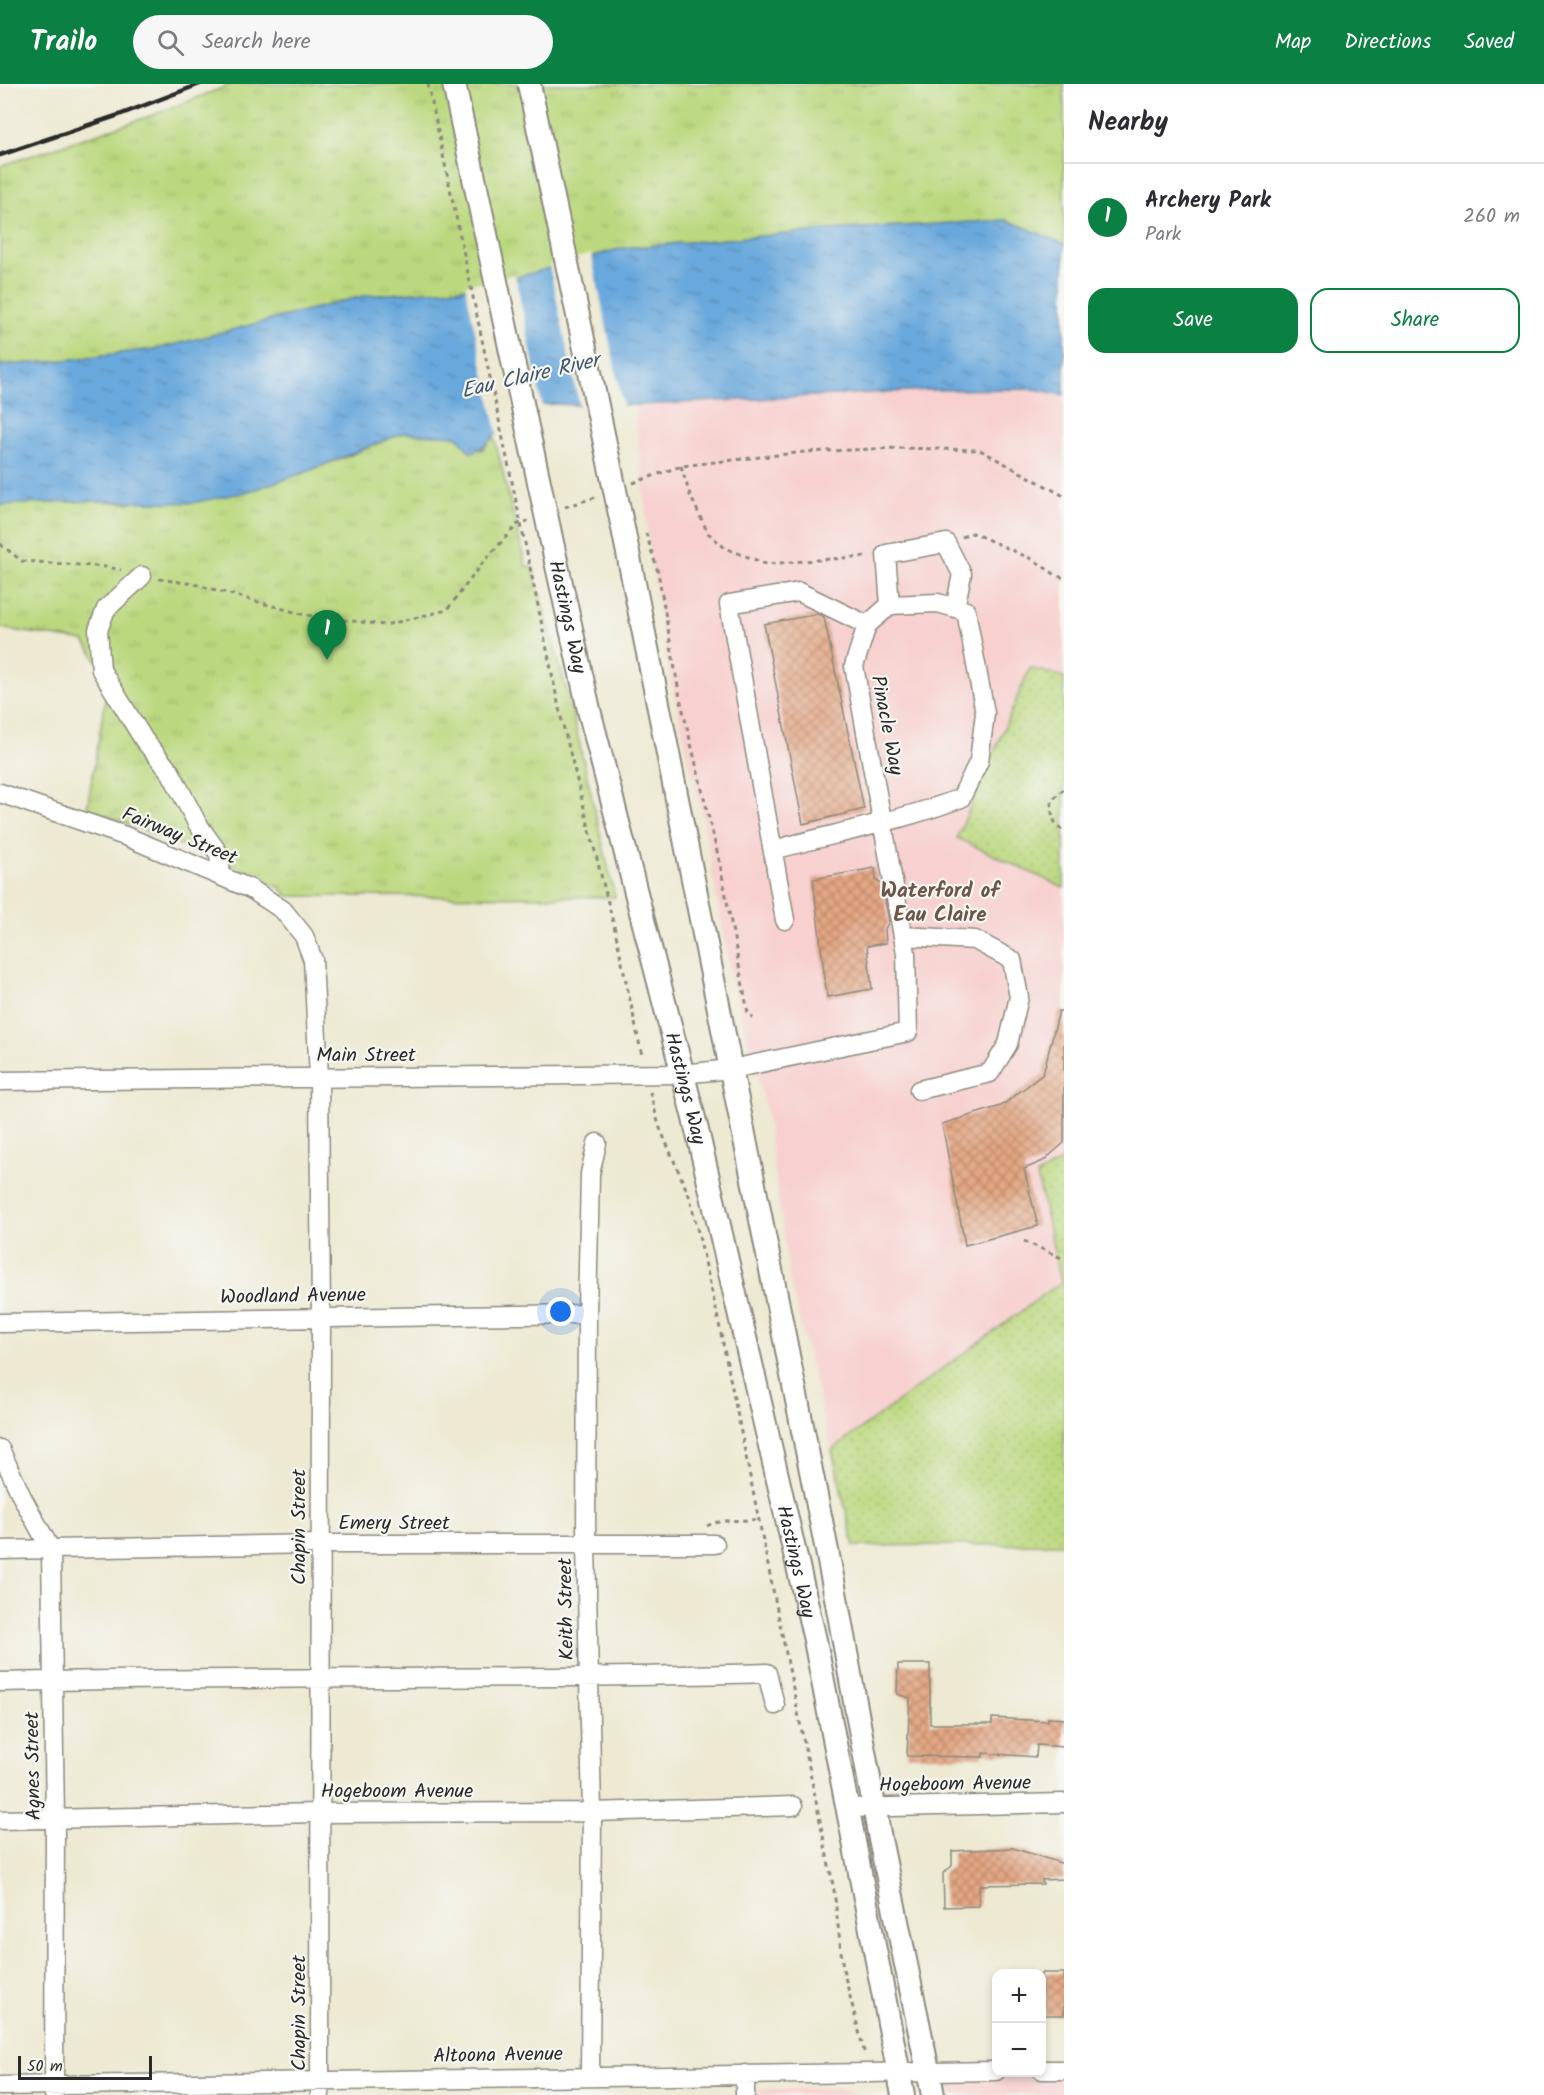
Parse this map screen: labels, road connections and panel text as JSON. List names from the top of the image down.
{
  "streets": {
    "main road": ["Hastings Way"],
    "street": [
      "Pinacle Way",
      "Fairway Street",
      "Main Street",
      "Woodland Avenue",
      "Emery Street",
      "Chapin Street",
      "Keith Street",
      "Agnes Street",
      "Hogeboom Avenue",
      "Altoona Avenue"
    ]
  },
  "crossings": [
    ["Hastings Way", "Pinacle Way"],
    ["Hastings Way", "Main Street"],
    ["Hastings Way", "Hogeboom Avenue"],
    ["Hastings Way", "Altoona Avenue"],
    ["Pinacle Way", "Main Street"],
    ["Fairway Street", "Chapin Street"],
    ["Main Street", "Chapin Street"],
    ["Woodland Avenue", "Chapin Street"],
    ["Woodland Avenue", "Keith Street"],
    ["Emery Street", "Chapin Street"],
    ["Emery Street", "Keith Street"],
    ["Emery Street", "Agnes Street"],
    ["Chapin Street", "Hogeboom Avenue"],
    ["Chapin Street", "Altoona Avenue"],
    ["Keith Street", "Hogeboom Avenue"],
    ["Keith Street", "Altoona Avenue"],
    ["Agnes Street", "Hogeboom Avenue"],
    ["Agnes Street", "Altoona Avenue"]
  ],
  "districts": ["Waterford of Eau Claire"],
  "water": ["Eau Claire River"],
  "scale_bar": "50 m",
  "page": {
    "header": "Trailo",
    "search": "Search here",
    "nav": ["Map", "Directions", "Saved"],
    "heading": "Nearby",
    "list": [
      {
        "mark": "1",
        "name": "Archery Park",
        "note": "Park",
        "value": "260 m"
      }
    ],
    "buttons": ["Save", "Share"],
    "pins": "1",
    "map_buttons": ["+", "−"],
    "scale": "50 m"
  }
}
